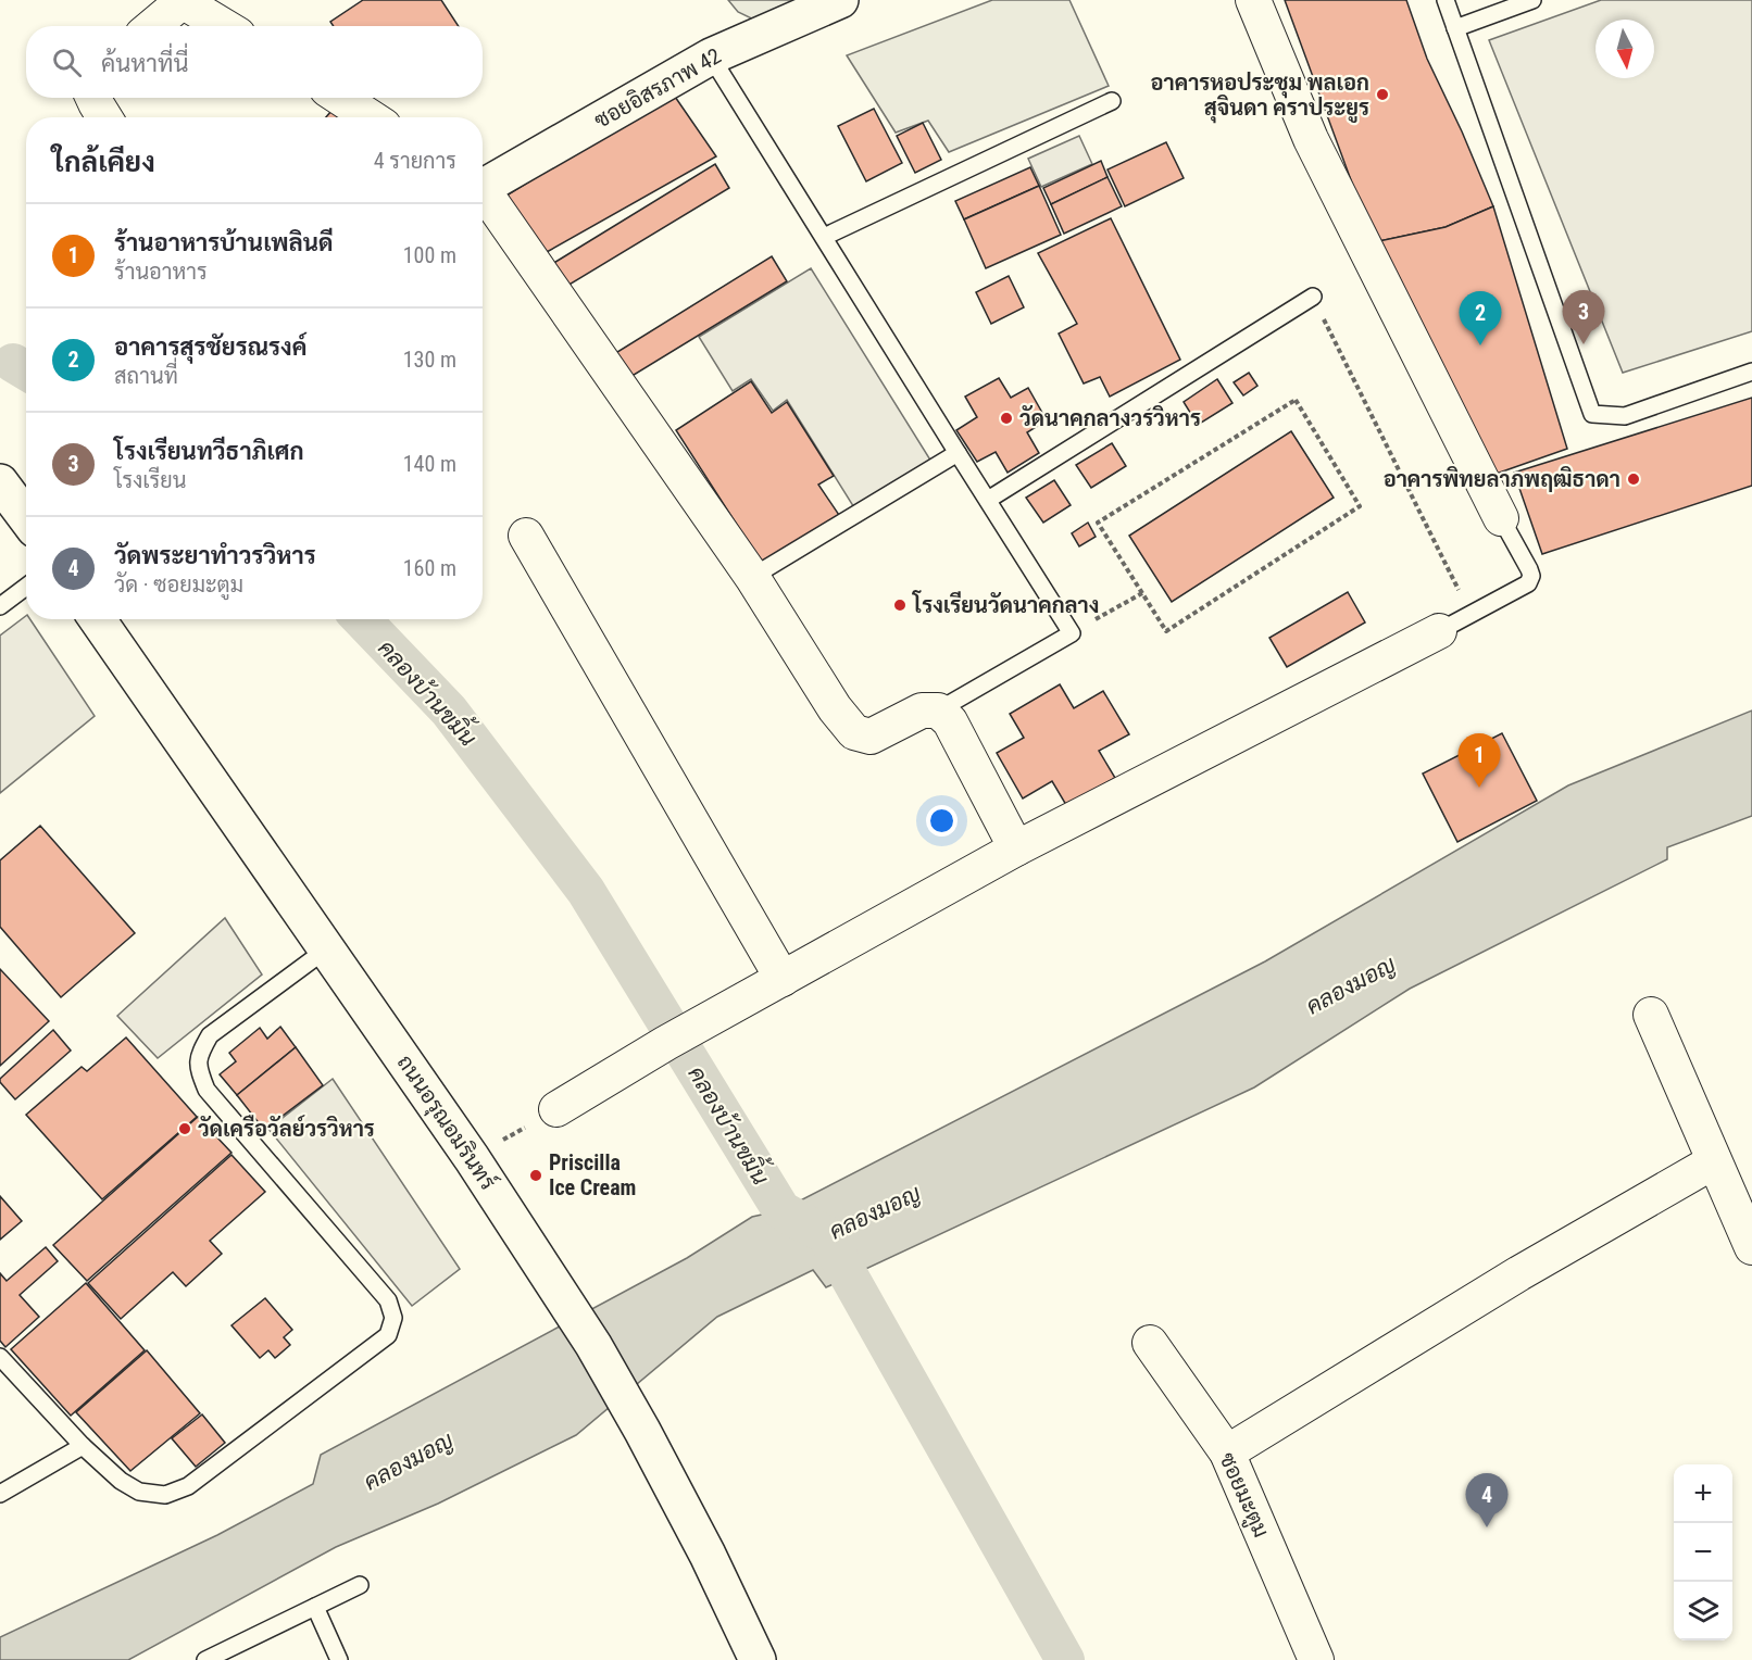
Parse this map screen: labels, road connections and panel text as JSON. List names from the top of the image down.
{
  "streets": {
    "main road": ["ซอยอิสรภาพ 42", "ถนนอรุณอมรินทร์"],
    "street": ["ซอยมะตูม"]
  },
  "water": ["คลองบ้านขมิ้น", "คลองมอญ"],
  "places": [
    "อาคารหอประชุม พลเอก สุจินดา คราประยูร",
    "วัดนาคกลางวรวิหาร",
    "อาคารพิทยลาภพฤฒิธาดา",
    "โรงเรียนวัดนาคกลาง",
    "วัดเครือวัลย์วรวิหาร",
    "Priscilla Ice Cream"
  ],
  "north": "bottom",
  "page": {
    "search": "ค้นหาที่นี่",
    "heading": ["ใกล้เคียง", "4 รายการ"],
    "list": [
      {
        "mark": "1",
        "name": "ร้านอาหารบ้านเพลินดี",
        "note": "ร้านอาหาร",
        "value": "100 m"
      },
      {
        "mark": "2",
        "name": "อาคารสุรชัยรณรงค์",
        "note": "สถานที่",
        "value": "130 m"
      },
      {
        "mark": "3",
        "name": "โรงเรียนทวีธาภิเศก",
        "note": "โรงเรียน",
        "value": "140 m"
      },
      {
        "mark": "4",
        "name": "วัดพระยาทําวรวิหาร",
        "note": "วัด · ซอยมะตูม",
        "value": "160 m"
      }
    ],
    "pins": [
      "3",
      "2",
      "1",
      "4"
    ],
    "map_buttons": ["+", "−"]
  }
}
